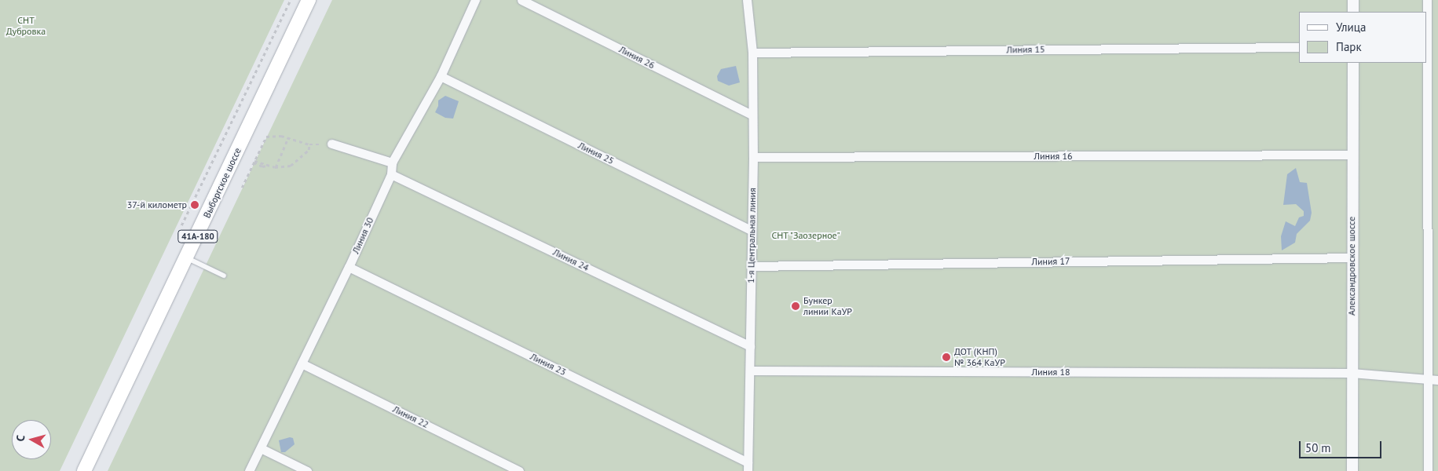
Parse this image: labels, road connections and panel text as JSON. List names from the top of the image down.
{
  "streets": {
    "main road": ["Выборгское шоссе", "41А-180"],
    "street": [
      "Линия 15",
      "Линия 26",
      "Линия 25",
      "Линия 16",
      "Линия 30",
      "1-я Центральная линия",
      "Линия 24",
      "Линия 17",
      "Александровское шоссе",
      "Линия 23",
      "Линия 18",
      "Линия 22"
    ]
  },
  "crossings": [
    ["Линия 15", "1-я Центральная линия"],
    ["Линия 26", "1-я Центральная линия"],
    ["Линия 25", "Линия 30"],
    ["Линия 25", "1-я Центральная линия"],
    ["Линия 16", "1-я Центральная линия"],
    ["Линия 16", "Александровское шоссе"],
    ["Линия 30", "Линия 24"],
    ["Линия 30", "Линия 23"],
    ["Линия 30", "Линия 22"],
    ["1-я Центральная линия", "Линия 24"],
    ["1-я Центральная линия", "Линия 17"],
    ["1-я Центральная линия", "Линия 23"],
    ["1-я Центральная линия", "Линия 18"],
    ["Линия 17", "Александровское шоссе"],
    ["Александровское шоссе", "Линия 18"]
  ],
  "parks": ["СНТ Дубровка", "СНТ \"Заозерное\""],
  "places": ["37-й километр", "Бункер линии КаУР", "ДОТ (КНП) № 364 КаУР"],
  "legend": ["Улица", "Парк"],
  "scale_bar": "50 m",
  "north": "left"
}
